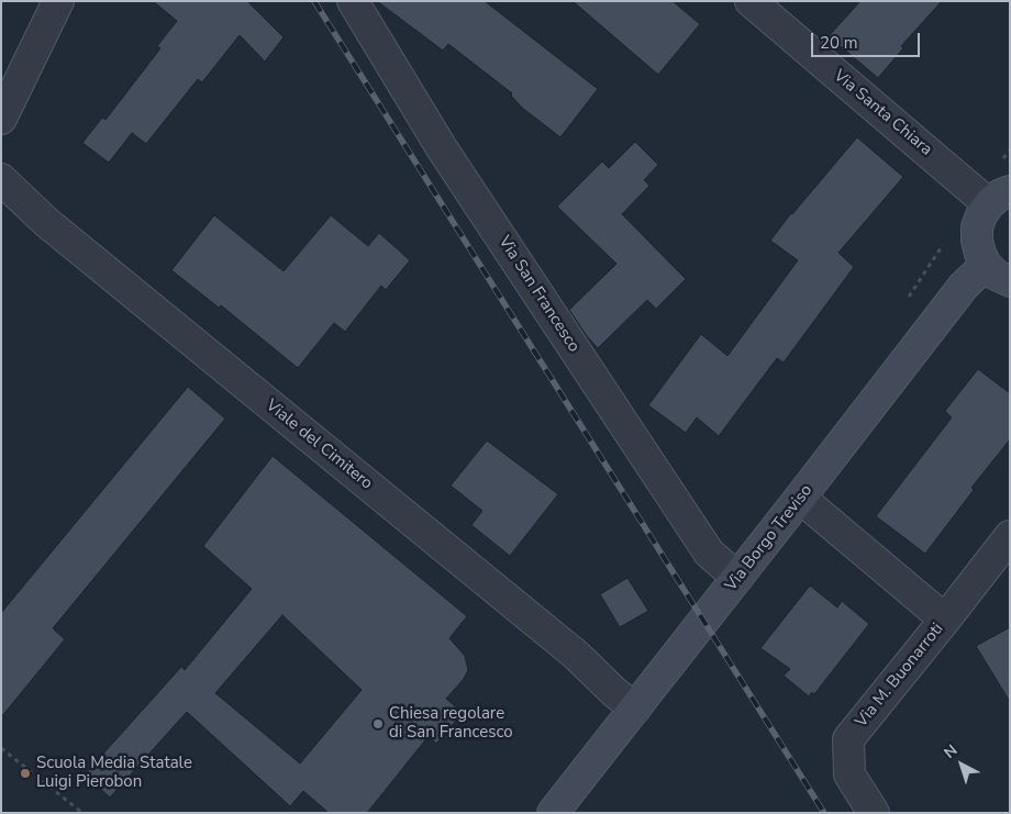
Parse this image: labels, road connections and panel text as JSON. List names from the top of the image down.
{
  "streets": {
    "street": [
      "Via Santa Chiara",
      "Via San Francesco",
      "Viale del Cimitero",
      "Via Borgo Treviso",
      "Via M. Buonarroti"
    ]
  },
  "crossings": [
    ["Via Santa Chiara", "Via Borgo Treviso"],
    ["Via San Francesco", "Via Borgo Treviso"],
    ["Viale del Cimitero", "Via Borgo Treviso"],
    ["Via Borgo Treviso", "Via M. Buonarroti"]
  ],
  "places": ["Chiesa regolare di San Francesco", "Scuola Media Statale Luigi Pierobon"],
  "scale_bar": "20 m",
  "north": "top left"
}
